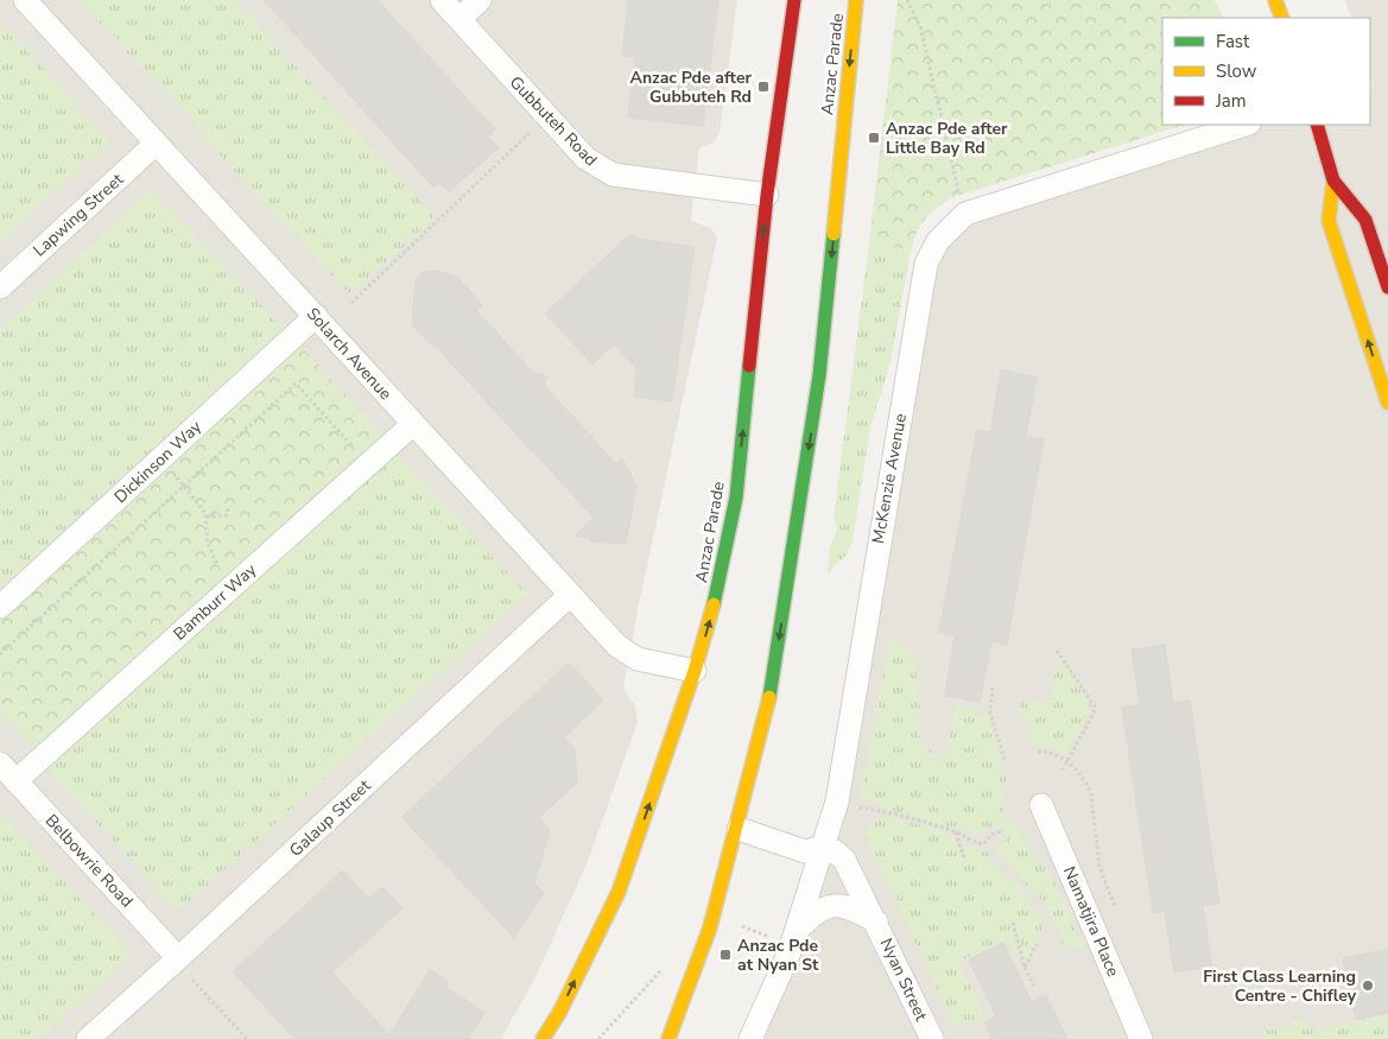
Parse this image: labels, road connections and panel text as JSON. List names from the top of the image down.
{
  "streets": {
    "main road": ["Anzac Parade"],
    "street": [
      "Gubbuteh Road",
      "Lapwing Street",
      "Solarch Avenue",
      "Dickinson Way",
      "McKenzie Avenue",
      "Bamburr Way",
      "Galaup Street",
      "Belbowrie Road",
      "Namatjira Place",
      "Nyan Street"
    ]
  },
  "crossings": [
    ["Anzac Parade", "Gubbuteh Road"],
    ["Anzac Parade", "Solarch Avenue"],
    ["Lapwing Street", "Solarch Avenue"],
    ["Solarch Avenue", "Dickinson Way"],
    ["Solarch Avenue", "Bamburr Way"],
    ["Solarch Avenue", "Galaup Street"],
    ["McKenzie Avenue", "Nyan Street"],
    ["Bamburr Way", "Belbowrie Road"],
    ["Galaup Street", "Belbowrie Road"]
  ],
  "places": {
    "transit": ["Anzac Pde after Gubbuteh Rd", "Anzac Pde after Little Bay Rd", "Anzac Pde at Nyan St"],
    "other": ["First Class Learning Centre - Chifley"]
  },
  "legend": ["Fast", "Slow", "Jam"]
}
